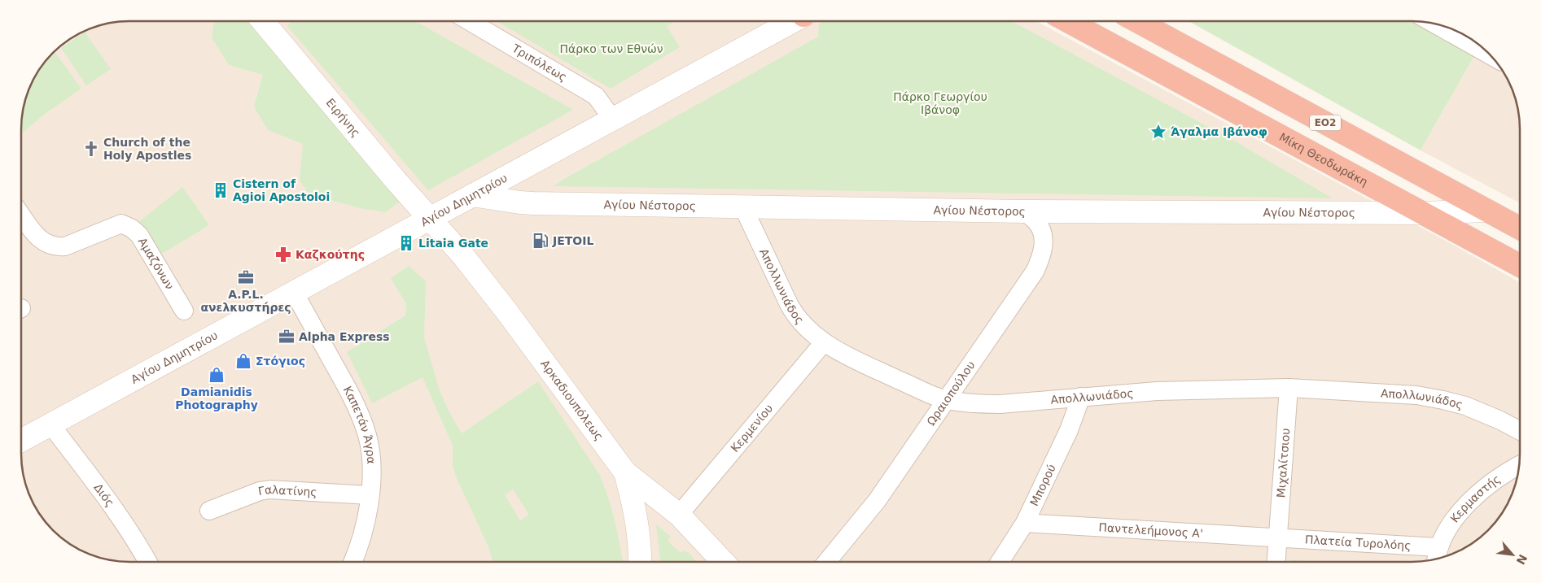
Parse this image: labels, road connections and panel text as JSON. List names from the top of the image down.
{
  "streets": {
    "highway": ["ΕΟ2", "Μίκη Θεοδωράκη"],
    "street": [
      "Τριπόλεως",
      "Ειρήνης",
      "Αγίου Δημητρίου",
      "Αγίου Νέστορος",
      "Αμαζόνων",
      "Απολλωνιάδος",
      "Ωραιοπούλου",
      "Αρκαδιουπόλεως",
      "Καπετάν Άγρα",
      "Κερμενίου",
      "Μιχαλίτσιου",
      "Μπορού",
      "Γαλατίνης",
      "Διός",
      "Κερμαστής",
      "Παντελεήμονος Α'",
      "Πλατεία Τυρολόης"
    ]
  },
  "crossings": [
    ["Τριπόλεως", "Αγίου Δημητρίου"],
    ["Ειρήνης", "Αγίου Δημητρίου"],
    ["Ειρήνης", "Αρκαδιουπόλεως"],
    ["ΕΟ2", "Αγίου Νέστορος"],
    ["Μίκη Θεοδωράκη", "Αγίου Νέστορος"],
    ["Αγίου Δημητρίου", "Αγίου Νέστορος"],
    ["Αγίου Δημητρίου", "Αρκαδιουπόλεως"],
    ["Αγίου Δημητρίου", "Καπετάν Άγρα"],
    ["Αγίου Δημητρίου", "Διός"],
    ["Αγίου Νέστορος", "Απολλωνιάδος"],
    ["Αγίου Νέστορος", "Ωραιοπούλου"],
    ["Απολλωνιάδος", "Ωραιοπούλου"],
    ["Απολλωνιάδος", "Κερμενίου"],
    ["Απολλωνιάδος", "Μιχαλίτσιου"],
    ["Απολλωνιάδος", "Μπορού"],
    ["Αρκαδιουπόλεως", "Κερμενίου"],
    ["Καπετάν Άγρα", "Γαλατίνης"],
    ["Μιχαλίτσιου", "Παντελεήμονος Α'"],
    ["Μιχαλίτσιου", "Πλατεία Τυρολόης"],
    ["Μπορού", "Παντελεήμονος Α'"],
    ["Κερμαστής", "Πλατεία Τυρολόης"],
    ["Παντελεήμονος Α'", "Πλατεία Τυρολόης"]
  ],
  "parks": ["Πάρκο των Εθνών", "Πάρκο Γεωργίου Ιβάνοφ"],
  "places": {
    "place": ["Άγαλμα Ιβάνοφ"],
    "church": ["Church of the Holy Apostles"],
    "building": ["Cistern of Agioi Apostoloi", "Litaia Gate"],
    "fuel station": ["JETOIL"],
    "pharmacy": ["Καζκούτης"],
    "office": ["A.P.L. ανελκυστήρες", "Alpha Express"],
    "shop": ["Στόγιος", "Damianidis Photography"]
  },
  "north": "bottom right"
}
